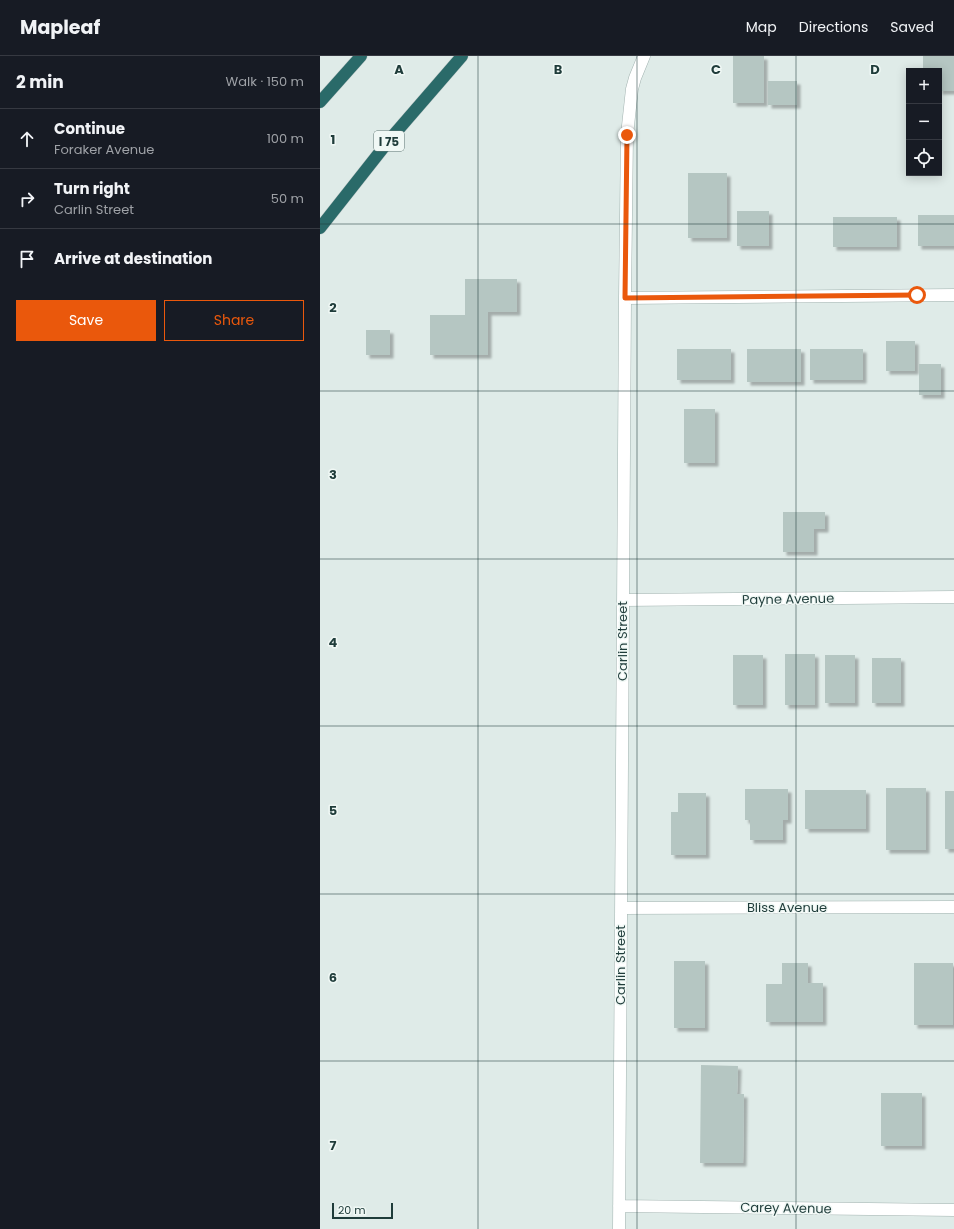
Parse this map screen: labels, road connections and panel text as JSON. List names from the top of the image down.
{
  "streets": {
    "highway": ["I 75"],
    "street": [
      "Payne Avenue",
      "Carlin Street",
      "Bliss Avenue",
      "Carey Avenue"
    ]
  },
  "crossings": [
    ["Payne Avenue", "Carlin Street"],
    ["Carlin Street", "Bliss Avenue"],
    ["Carlin Street", "Carey Avenue"]
  ],
  "scale_bar": "20 m",
  "page": {
    "header": "Mapleaf",
    "nav": ["Map", "Directions", "Saved"],
    "heading": ["2 min", "Walk · 150 m"],
    "map_buttons": ["+", "−"],
    "list": [
      ["Continue", "Foraker Avenue", "100 m"],
      ["Turn right", "Carlin Street", "50 m"],
      "Arrive at destination"
    ],
    "buttons": ["Save", "Share"],
    "scale": "20 m"
  },
  "grid": {
    "columns": [
      "A",
      "B",
      "C",
      "D"
    ],
    "rows": [
      "1",
      "2",
      "3",
      "4",
      "5",
      "6",
      "7"
    ]
  }
}
